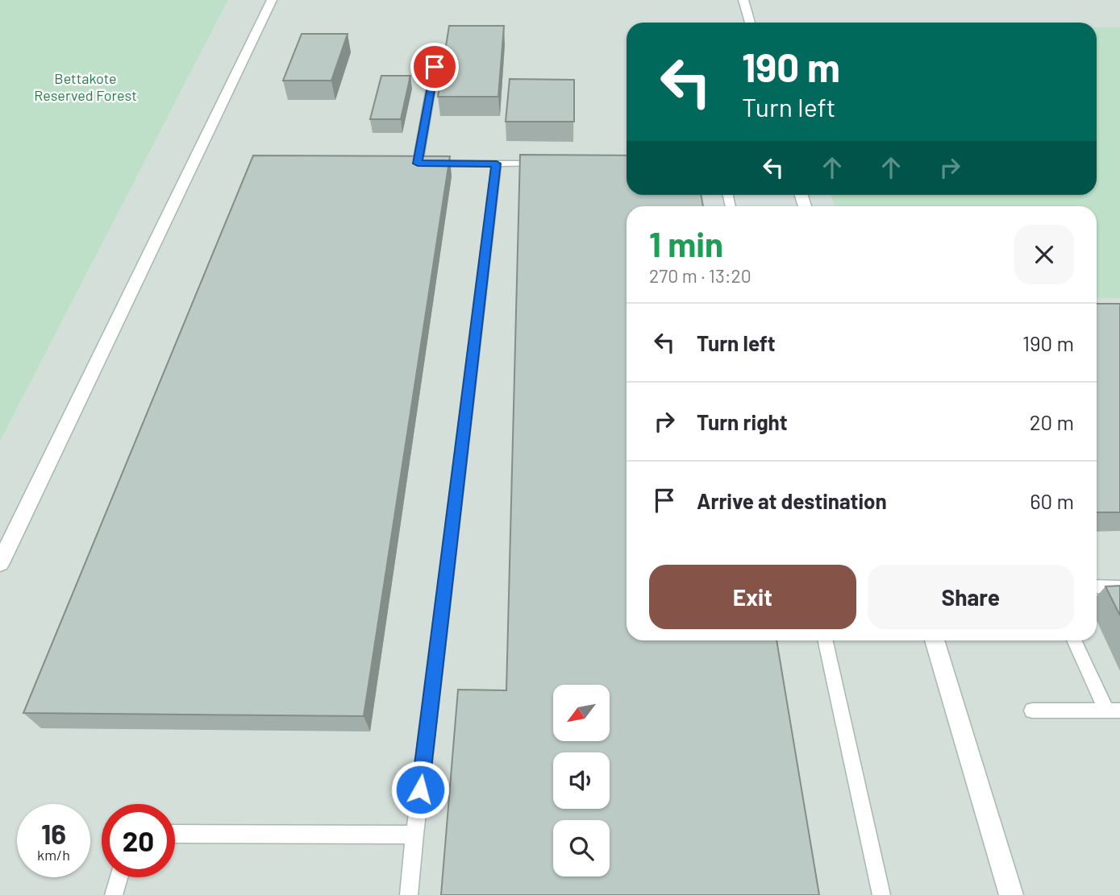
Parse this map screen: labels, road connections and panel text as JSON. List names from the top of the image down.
{
  "parks": ["Bettakote Reserved Forest"],
  "north": "bottom left",
  "page": {
    "turn": ["190 m", "Turn left"],
    "heading": ["1 min", "270 m · 13:20"],
    "list": [
      {
        "name": "Turn left",
        "value": "190 m"
      },
      {
        "name": "Turn right",
        "value": "20 m"
      },
      {
        "name": "Arrive at destination",
        "value": "60 m"
      }
    ],
    "buttons": ["Exit", "Share"],
    "speed": "16 km/h",
    "limit": "20"
  }
}
